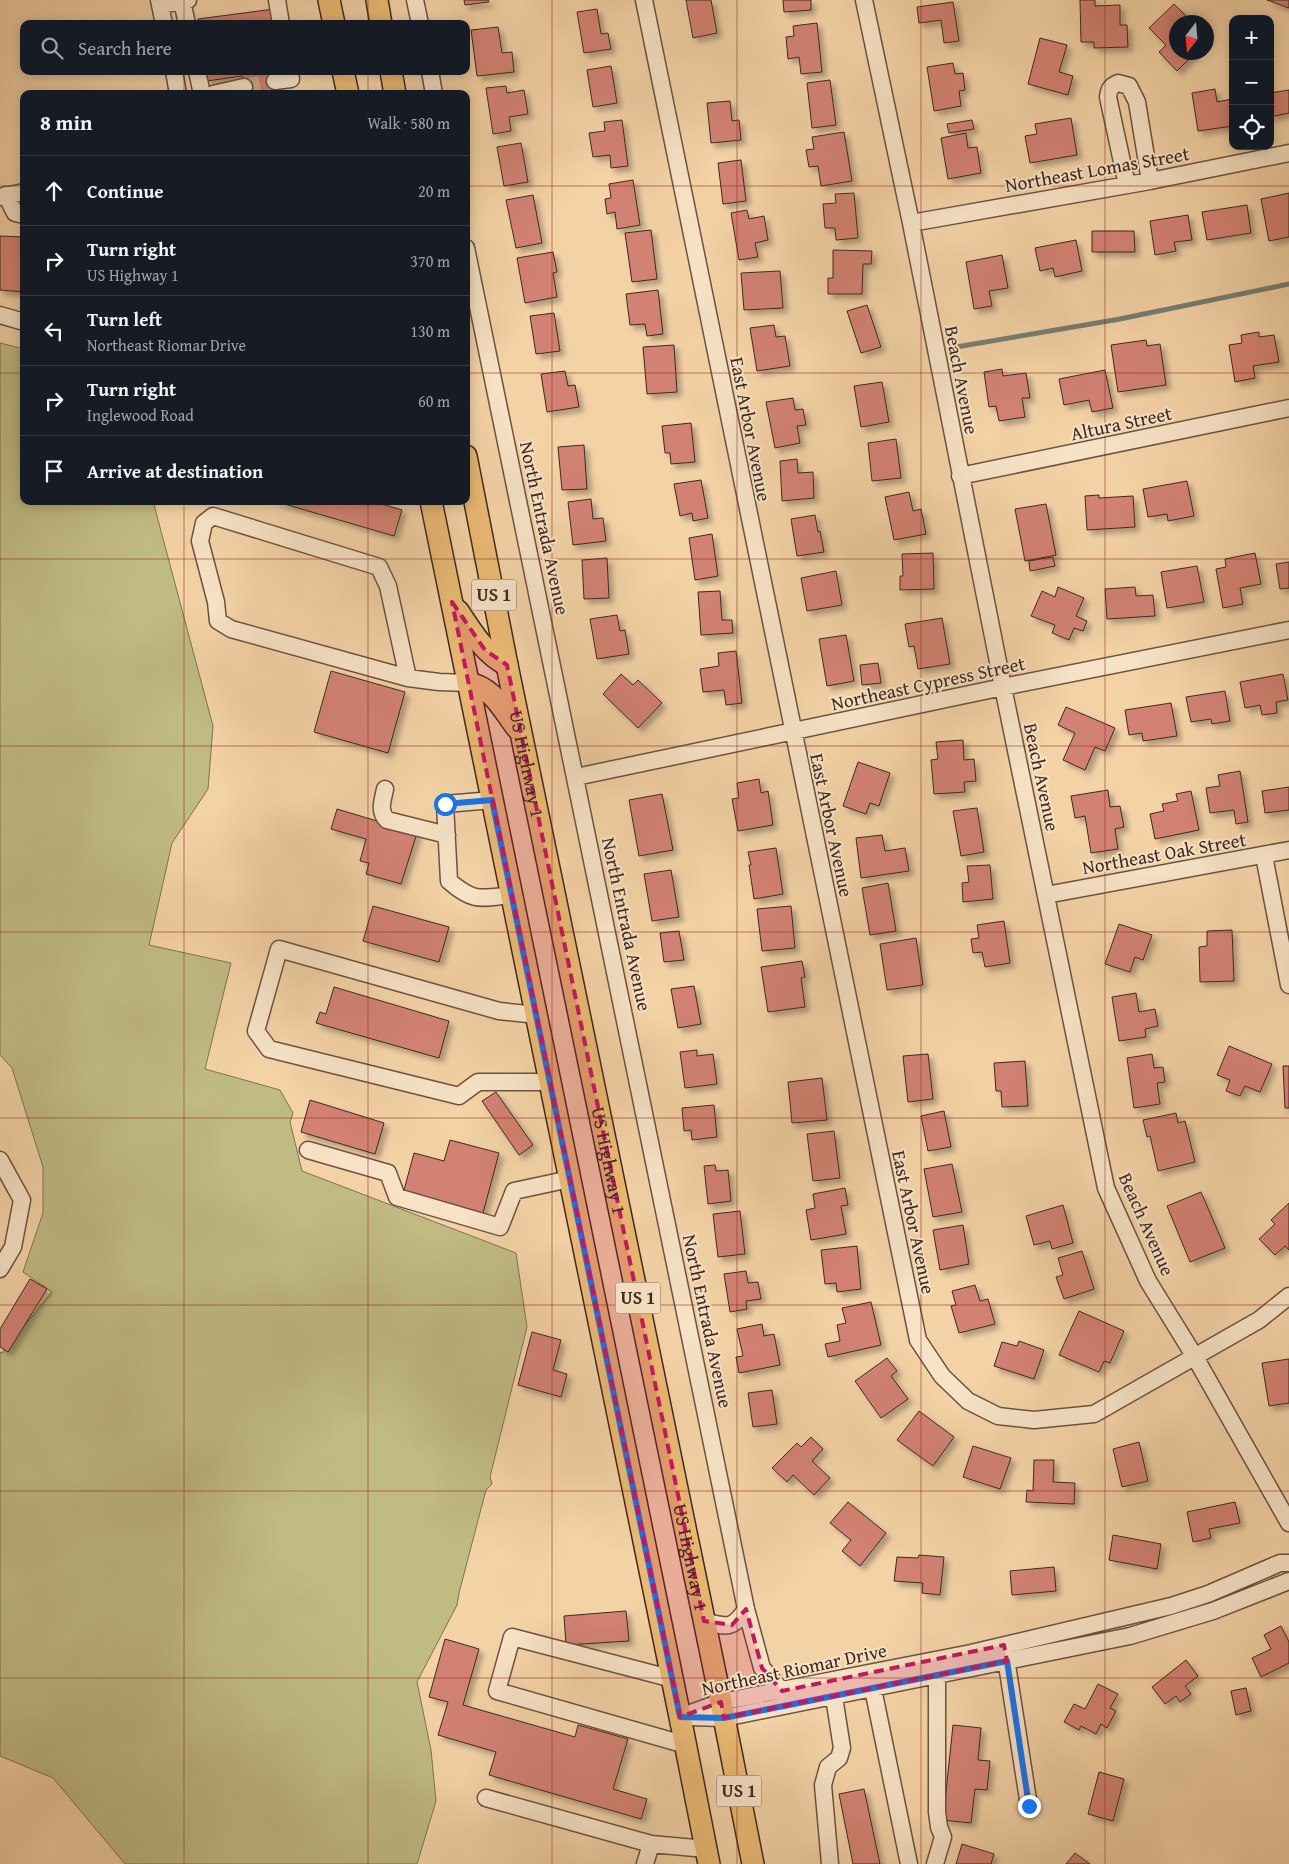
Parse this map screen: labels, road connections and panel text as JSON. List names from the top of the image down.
{
  "streets": {
    "main road": ["US 1", "US Highway 1"],
    "street": [
      "Northeast Lomas Street",
      "Beach Avenue",
      "Altura Street",
      "East Arbor Avenue",
      "North Entrada Avenue",
      "Northeast Cypress Street",
      "Northeast Oak Street",
      "Northeast Riomar Drive"
    ]
  },
  "crossings": [
    ["Northeast Lomas Street", "Beach Avenue"],
    ["Beach Avenue", "Altura Street"],
    ["Beach Avenue", "East Arbor Avenue"],
    ["Beach Avenue", "Northeast Cypress Street"],
    ["Beach Avenue", "Northeast Oak Street"],
    ["East Arbor Avenue", "Northeast Cypress Street"],
    ["North Entrada Avenue", "Northeast Cypress Street"],
    ["North Entrada Avenue", "Northeast Riomar Drive"],
    ["US 1", "Northeast Riomar Drive"],
    ["US Highway 1", "Northeast Riomar Drive"]
  ],
  "north": "bottom",
  "page": {
    "map_buttons": ["+", "−"],
    "search": "Search here",
    "heading": ["8 min", "Walk · 580 m"],
    "list": [
      ["Continue", "20 m"],
      ["Turn right", "US Highway 1", "370 m"],
      ["Turn left", "Northeast Riomar Drive", "130 m"],
      ["Turn right", "Inglewood Road", "60 m"],
      "Arrive at destination"
    ]
  }
}
